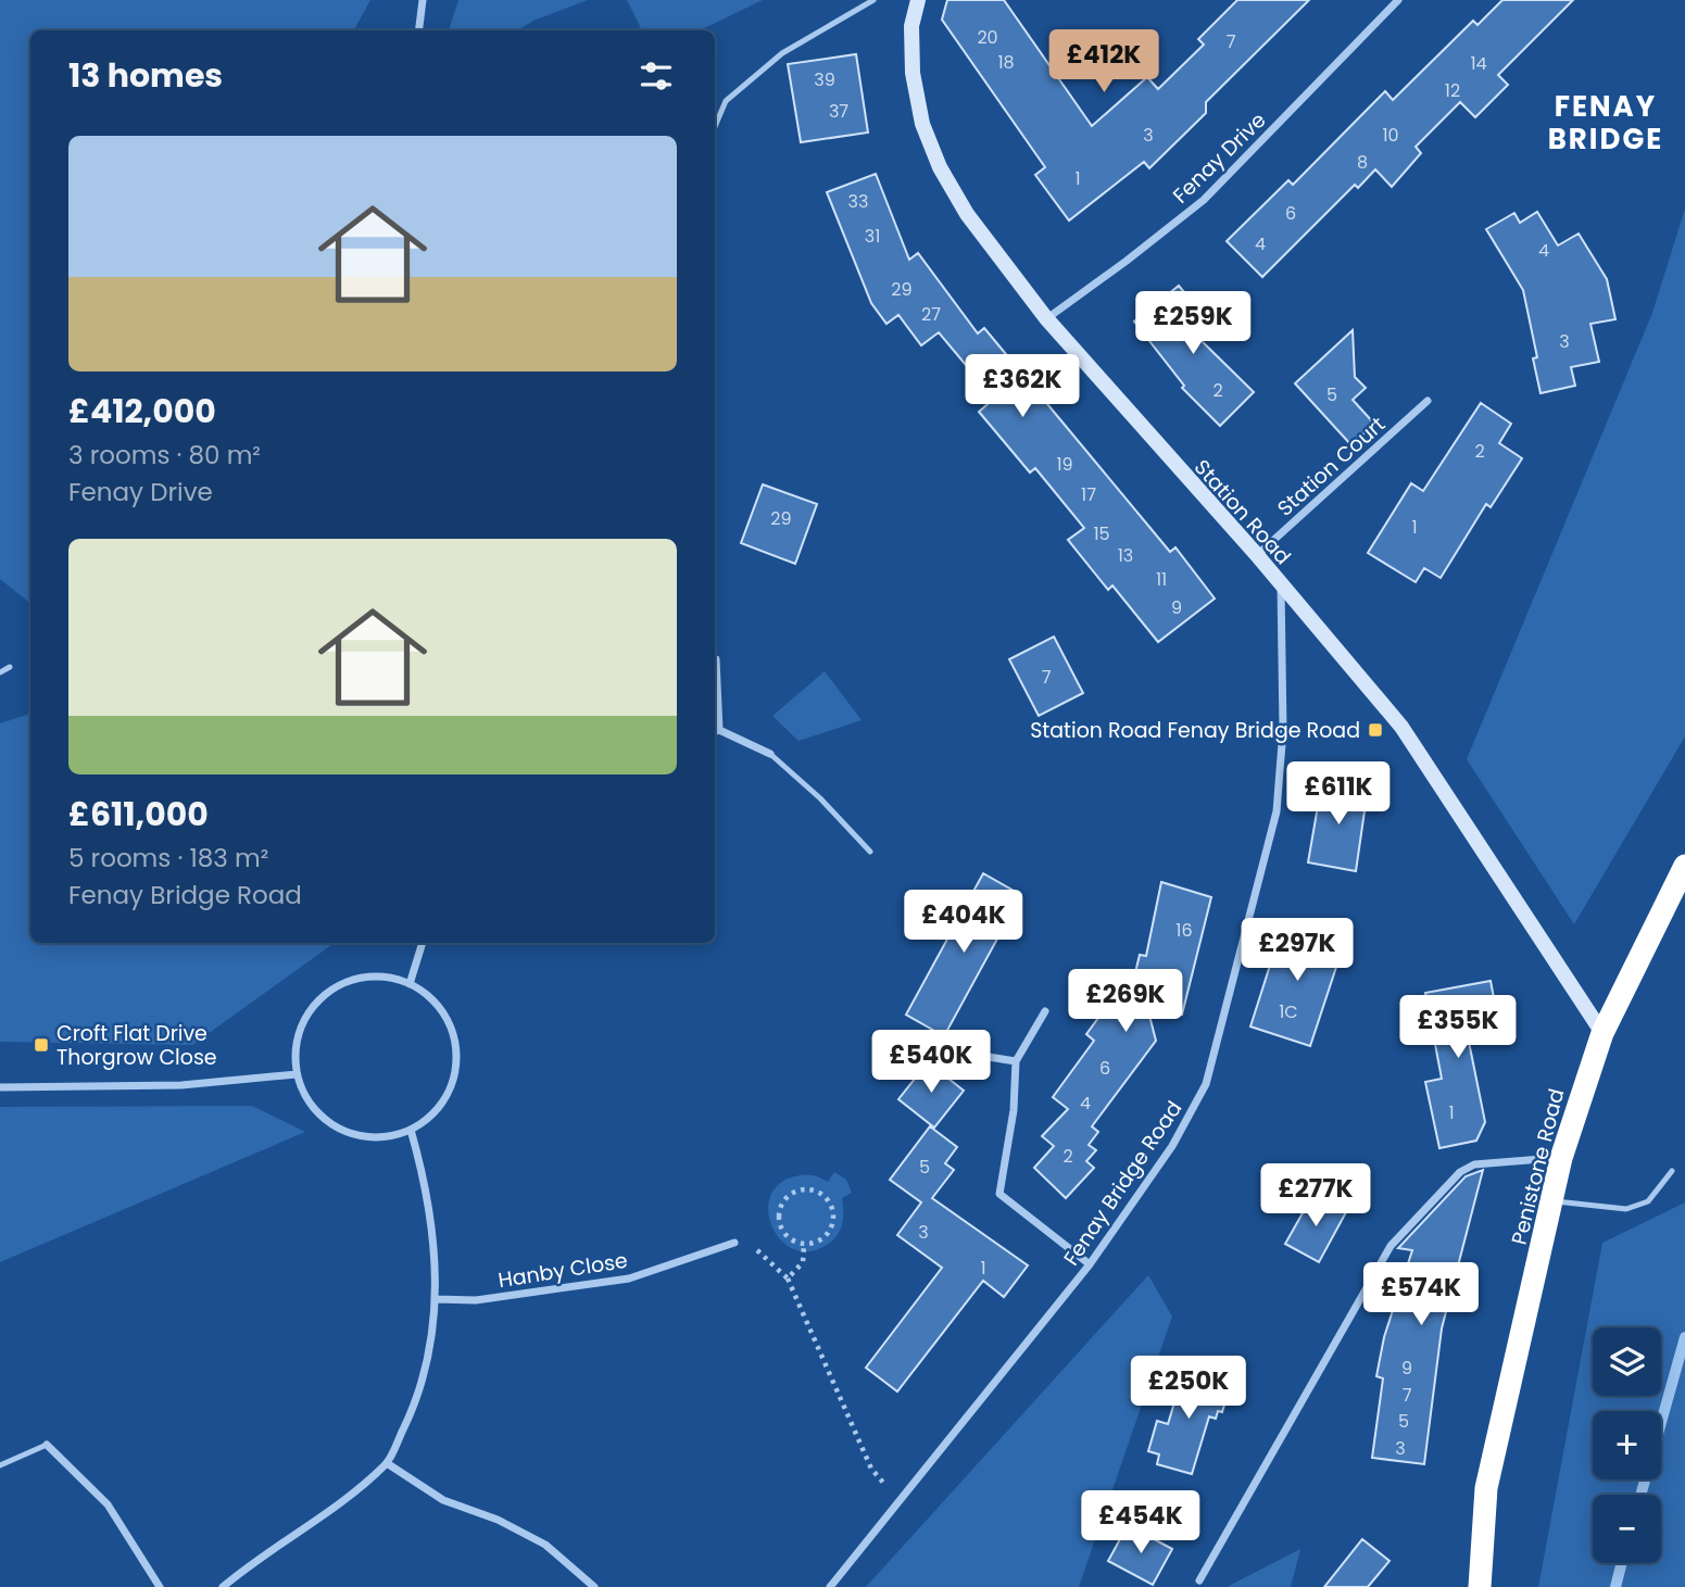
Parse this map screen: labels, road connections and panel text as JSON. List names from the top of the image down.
{
  "streets": {
    "highway": ["Penistone Road"],
    "street": [
      "Fenay Drive",
      "Station Court",
      "Station Road",
      "Fenay Bridge Road",
      "Hanby Close"
    ]
  },
  "crossings": [
    ["Fenay Drive", "Station Road"],
    ["Station Court", "Station Road"],
    ["Station Road", "Penistone Road"],
    ["Station Road", "Fenay Bridge Road"]
  ],
  "districts": ["FENAY BRIDGE"],
  "places": {
    "transit": ["Station Road Fenay Bridge Road", "Croft Flat Drive Thorgrow Close"]
  },
  "house_numbers": [
    "20",
    "7",
    "18",
    "14",
    "39",
    "12",
    "37",
    "3",
    "10",
    "8",
    "1",
    "33",
    "6",
    "31",
    "4",
    "4",
    "29",
    "27",
    "3",
    "2",
    "5",
    "2",
    "19",
    "17",
    "29",
    "1",
    "15",
    "13",
    "11",
    "9",
    "7",
    "16",
    "1C",
    "6",
    "4",
    "1",
    "2",
    "5",
    "3",
    "1",
    "9",
    "7",
    "5",
    "3"
  ],
  "page": {
    "price": [
      "£412K",
      "£259K",
      "£362K",
      "£611K",
      "£404K",
      "£297K",
      "£269K",
      "£355K",
      "£540K",
      "£277K",
      "£574K",
      "£250K",
      "£454K"
    ],
    "heading": "13 homes",
    "list": [
      {
        "name": "£412,000",
        "note": "3 rooms · 80 m² · Fenay Drive"
      },
      {
        "name": "£611,000",
        "note": "5 rooms · 183 m² · Fenay Bridge Road"
      }
    ],
    "map_buttons": ["+", "−"]
  }
}
